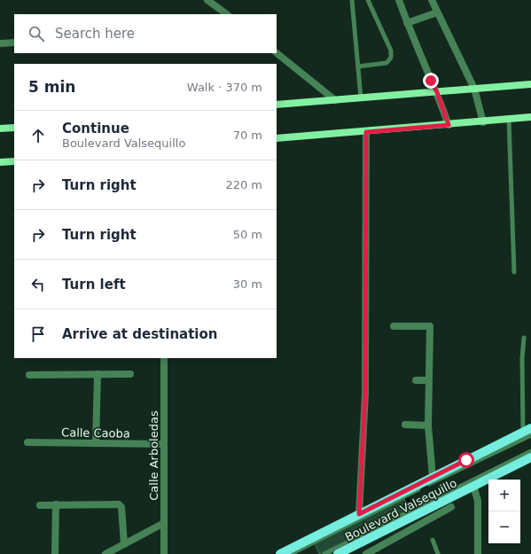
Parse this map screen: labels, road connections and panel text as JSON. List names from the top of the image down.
{
  "streets": {
    "main road": ["Boulevard Valsequillo"],
    "street": ["Calle Caoba", "Calle Arboledas"]
  },
  "crossings": [
    ["Calle Caoba", "Calle Arboledas"]
  ],
  "page": {
    "search": "Search here",
    "heading": ["5 min", "Walk · 370 m"],
    "list": [
      ["Continue", "Boulevard Valsequillo", "70 m"],
      ["Turn right", "220 m"],
      ["Turn right", "50 m"],
      ["Turn left", "30 m"],
      "Arrive at destination"
    ],
    "map_buttons": ["+", "−"]
  }
}
